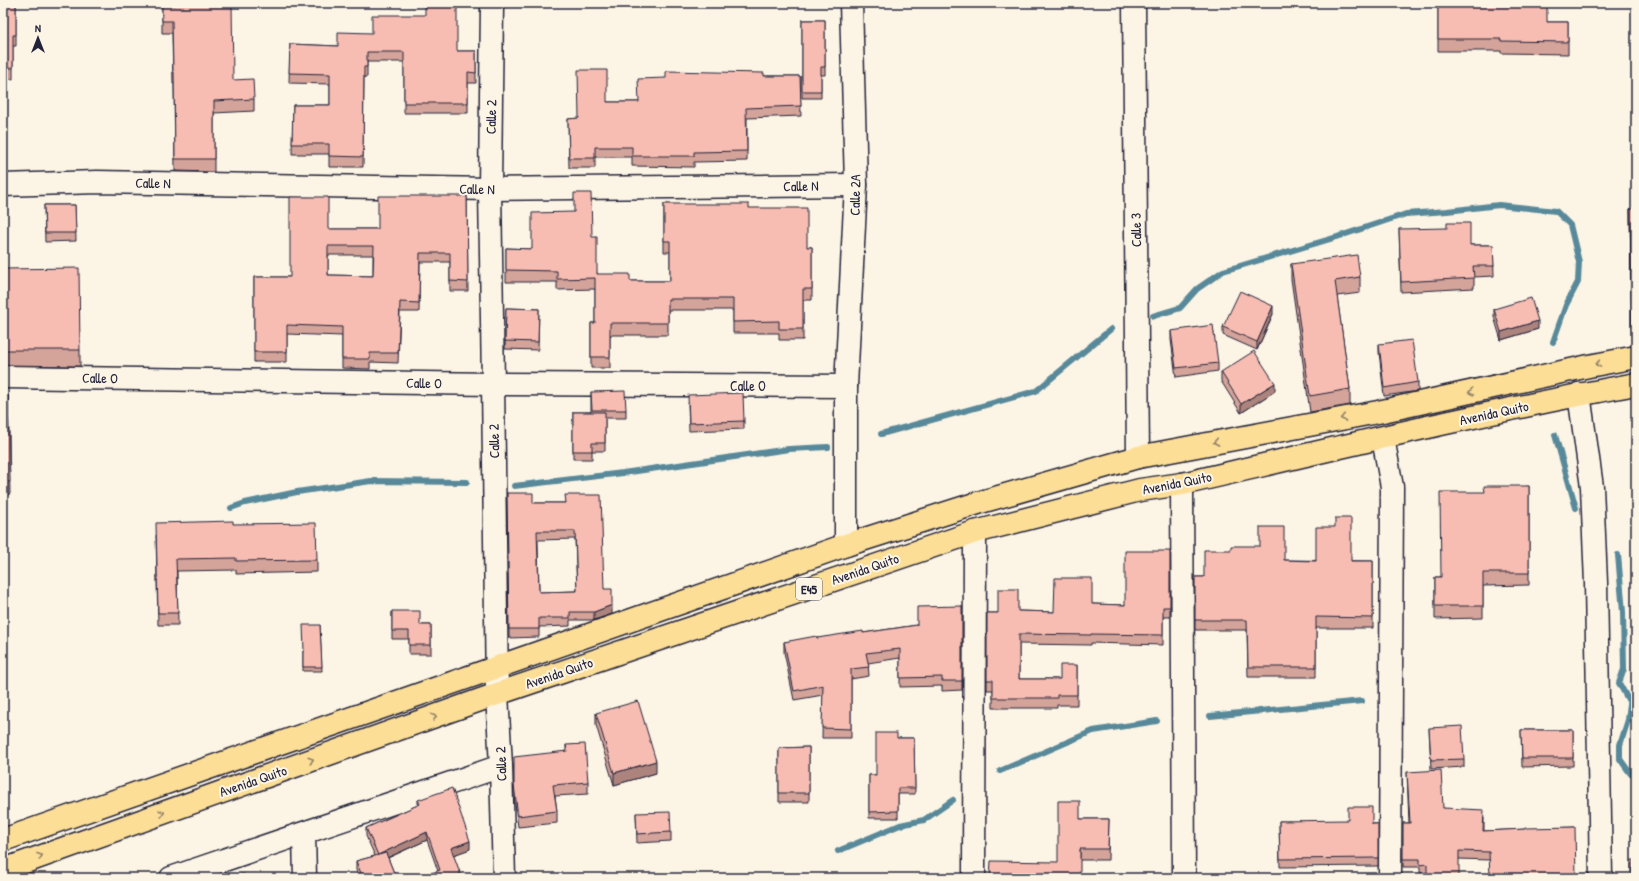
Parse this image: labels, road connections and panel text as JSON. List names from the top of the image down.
{
  "streets": {
    "highway": ["Avenida Quito", "E45"],
    "street": [
      "Calle 2",
      "Calle N",
      "Calle 2A",
      "Calle 3",
      "Calle O"
    ]
  },
  "crossings": [
    ["Calle 2", "Calle N"],
    ["Calle 2", "Calle O"],
    ["Calle 2", "Avenida Quito"],
    ["Calle N", "Calle 2A"],
    ["Calle 2A", "Calle O"],
    ["Calle 2A", "Avenida Quito"],
    ["Calle 3", "Avenida Quito"]
  ],
  "north": "top"
}
